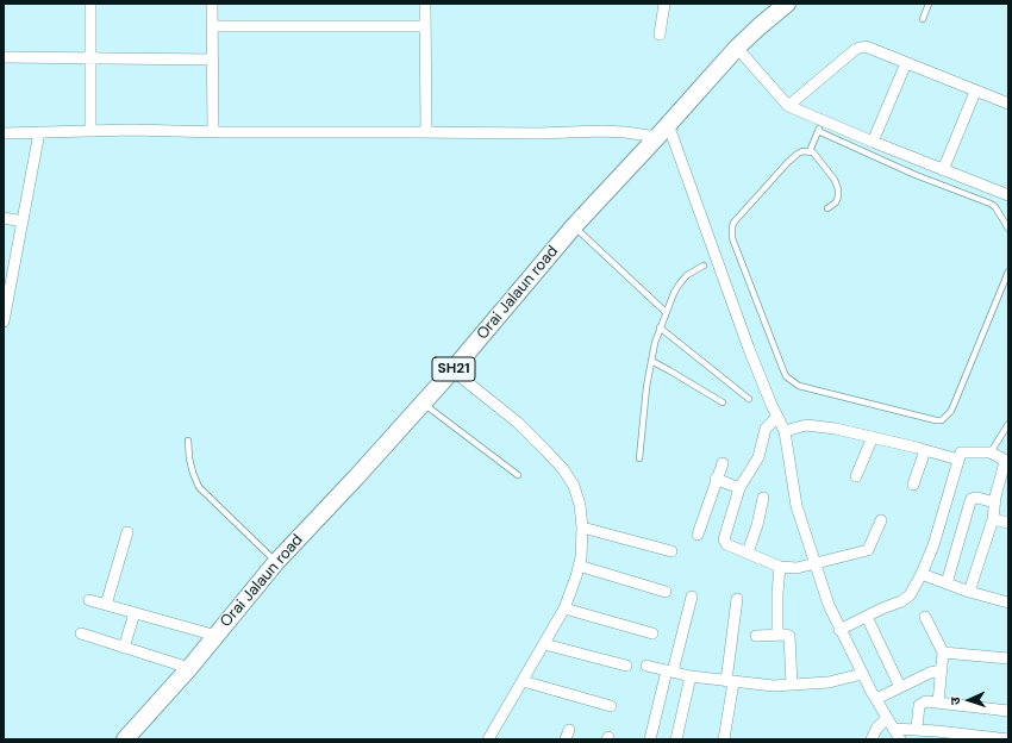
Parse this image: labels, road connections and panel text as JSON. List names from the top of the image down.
{
  "streets": {
    "main road": ["Orai Jalaun road", "SH21"]
  },
  "north": "left"
}
